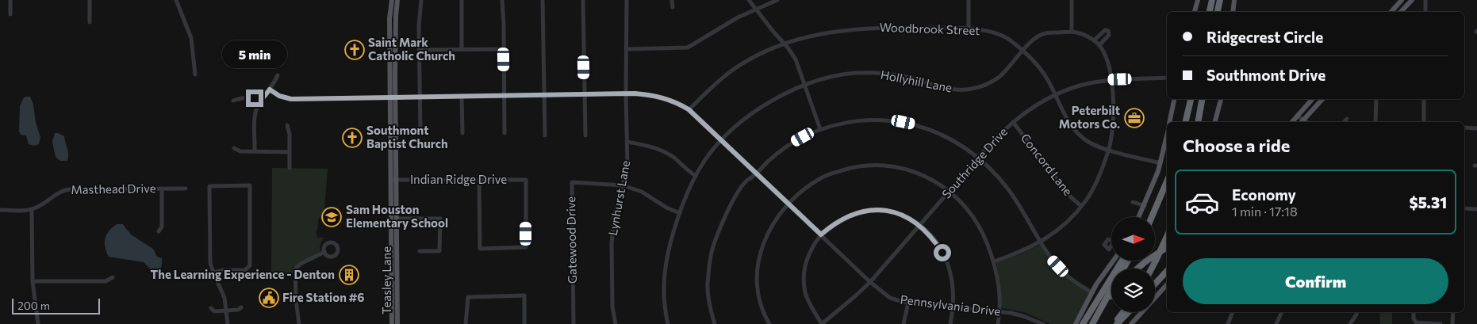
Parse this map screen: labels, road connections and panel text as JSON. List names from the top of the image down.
{
  "streets": {
    "main road": ["Teasley Lane"],
    "street": [
      "Woodbrook Street",
      "Hollyhill Lane",
      "Southridge Drive",
      "Concord Lane",
      "Indian Ridge Drive",
      "Masthead Drive",
      "Lynhurst Lane",
      "Gatewood Drive",
      "Pennsylvania Drive"
    ]
  },
  "crossings": [
    ["Woodbrook Street", "Hollyhill Lane"],
    ["Woodbrook Street", "Southridge Drive"],
    ["Woodbrook Street", "Pennsylvania Drive"],
    ["Hollyhill Lane", "Southridge Drive"],
    ["Hollyhill Lane", "Concord Lane"],
    ["Hollyhill Lane", "Pennsylvania Drive"],
    ["Southridge Drive", "Concord Lane"],
    ["Southridge Drive", "Pennsylvania Drive"],
    ["Indian Ridge Drive", "Teasley Lane"],
    ["Lynhurst Lane", "Gatewood Drive"],
    ["Lynhurst Lane", "Pennsylvania Drive"],
    ["Teasley Lane", "Pennsylvania Drive"]
  ],
  "places": {
    "church": ["Saint Mark Catholic Church", "Southmont Baptist Church"],
    "office": ["Peterbilt Motors Co."],
    "school or university": ["Sam Houston Elementary School"],
    "building": ["The Learning Experience - Denton"],
    "public building": ["Fire Station #6"]
  },
  "scale_bar": "200 m",
  "north": "right",
  "page": {
    "banner": ["Ridgecrest Circle", "Southmont Drive"],
    "bubble": "5 min",
    "heading": "Choose a ride",
    "list": [
      {
        "name": "Economy",
        "note": "1 min · 17:18",
        "value": "$5.31"
      }
    ],
    "buttons": "Confirm",
    "scale": "200 m"
  }
}
